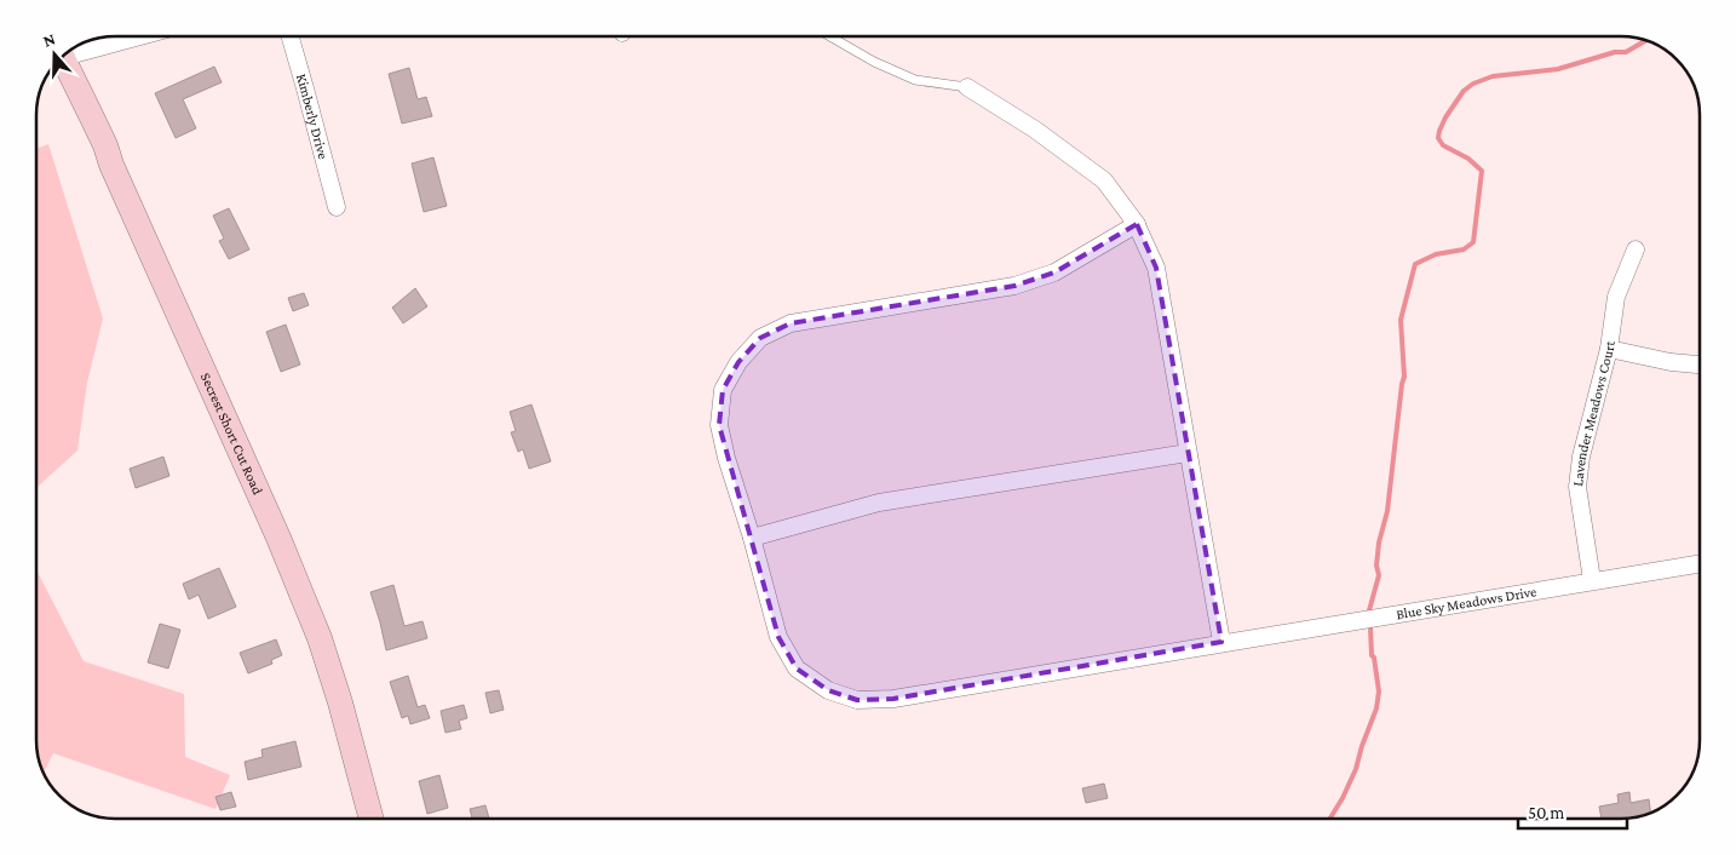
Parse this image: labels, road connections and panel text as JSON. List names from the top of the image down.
{
  "streets": {
    "main road": ["Secrest Short Cut Road"],
    "street": ["Kimberly Drive", "Lavender Meadows Court", "Blue Sky Meadows Drive"]
  },
  "crossings": [
    ["Lavender Meadows Court", "Blue Sky Meadows Drive"]
  ],
  "scale_bar": "50 m",
  "north": "top"
}
